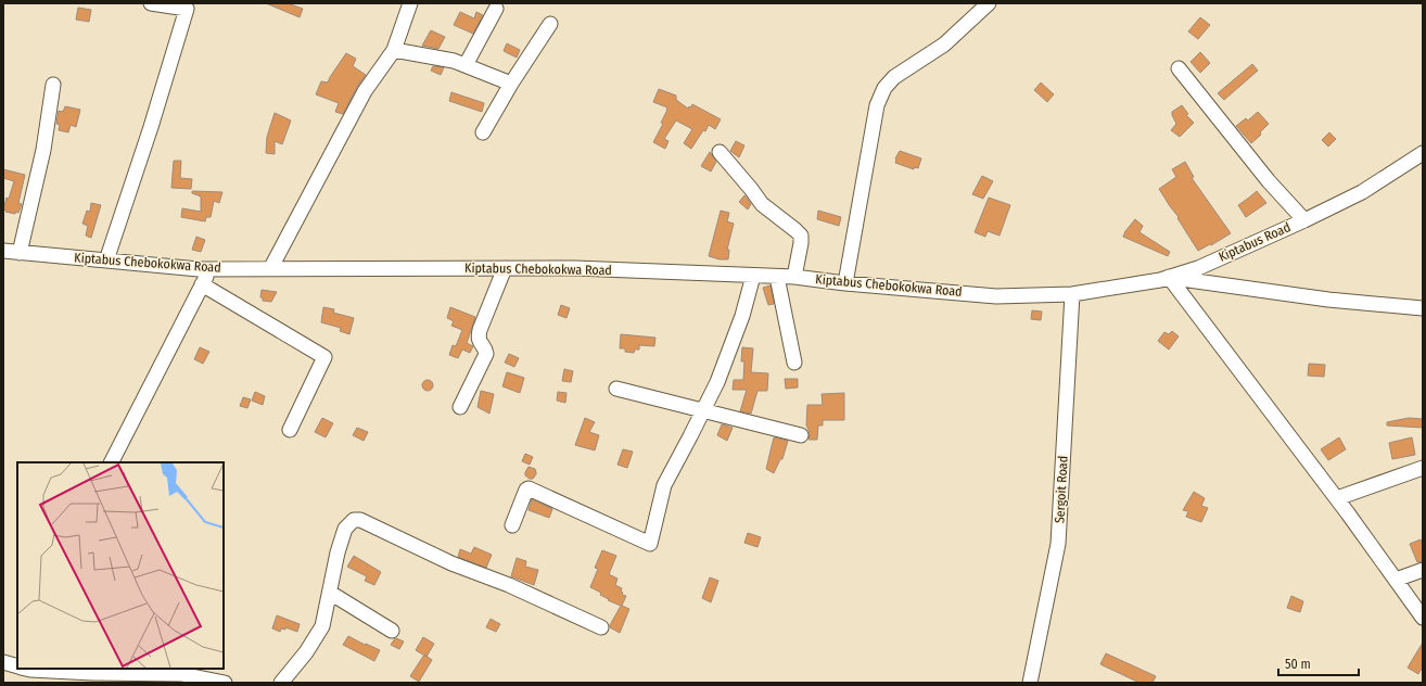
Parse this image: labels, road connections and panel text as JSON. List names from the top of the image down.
{
  "streets": {
    "street": ["Kiptabus Road", "Kiptabus Chebokokwa Road", "Sergoit Road"]
  },
  "crossings": [
    ["Kiptabus Road", "Kiptabus Chebokokwa Road"],
    ["Kiptabus Road", "Sergoit Road"],
    ["Kiptabus Chebokokwa Road", "Sergoit Road"]
  ],
  "scale_bar": "50 m"
}
